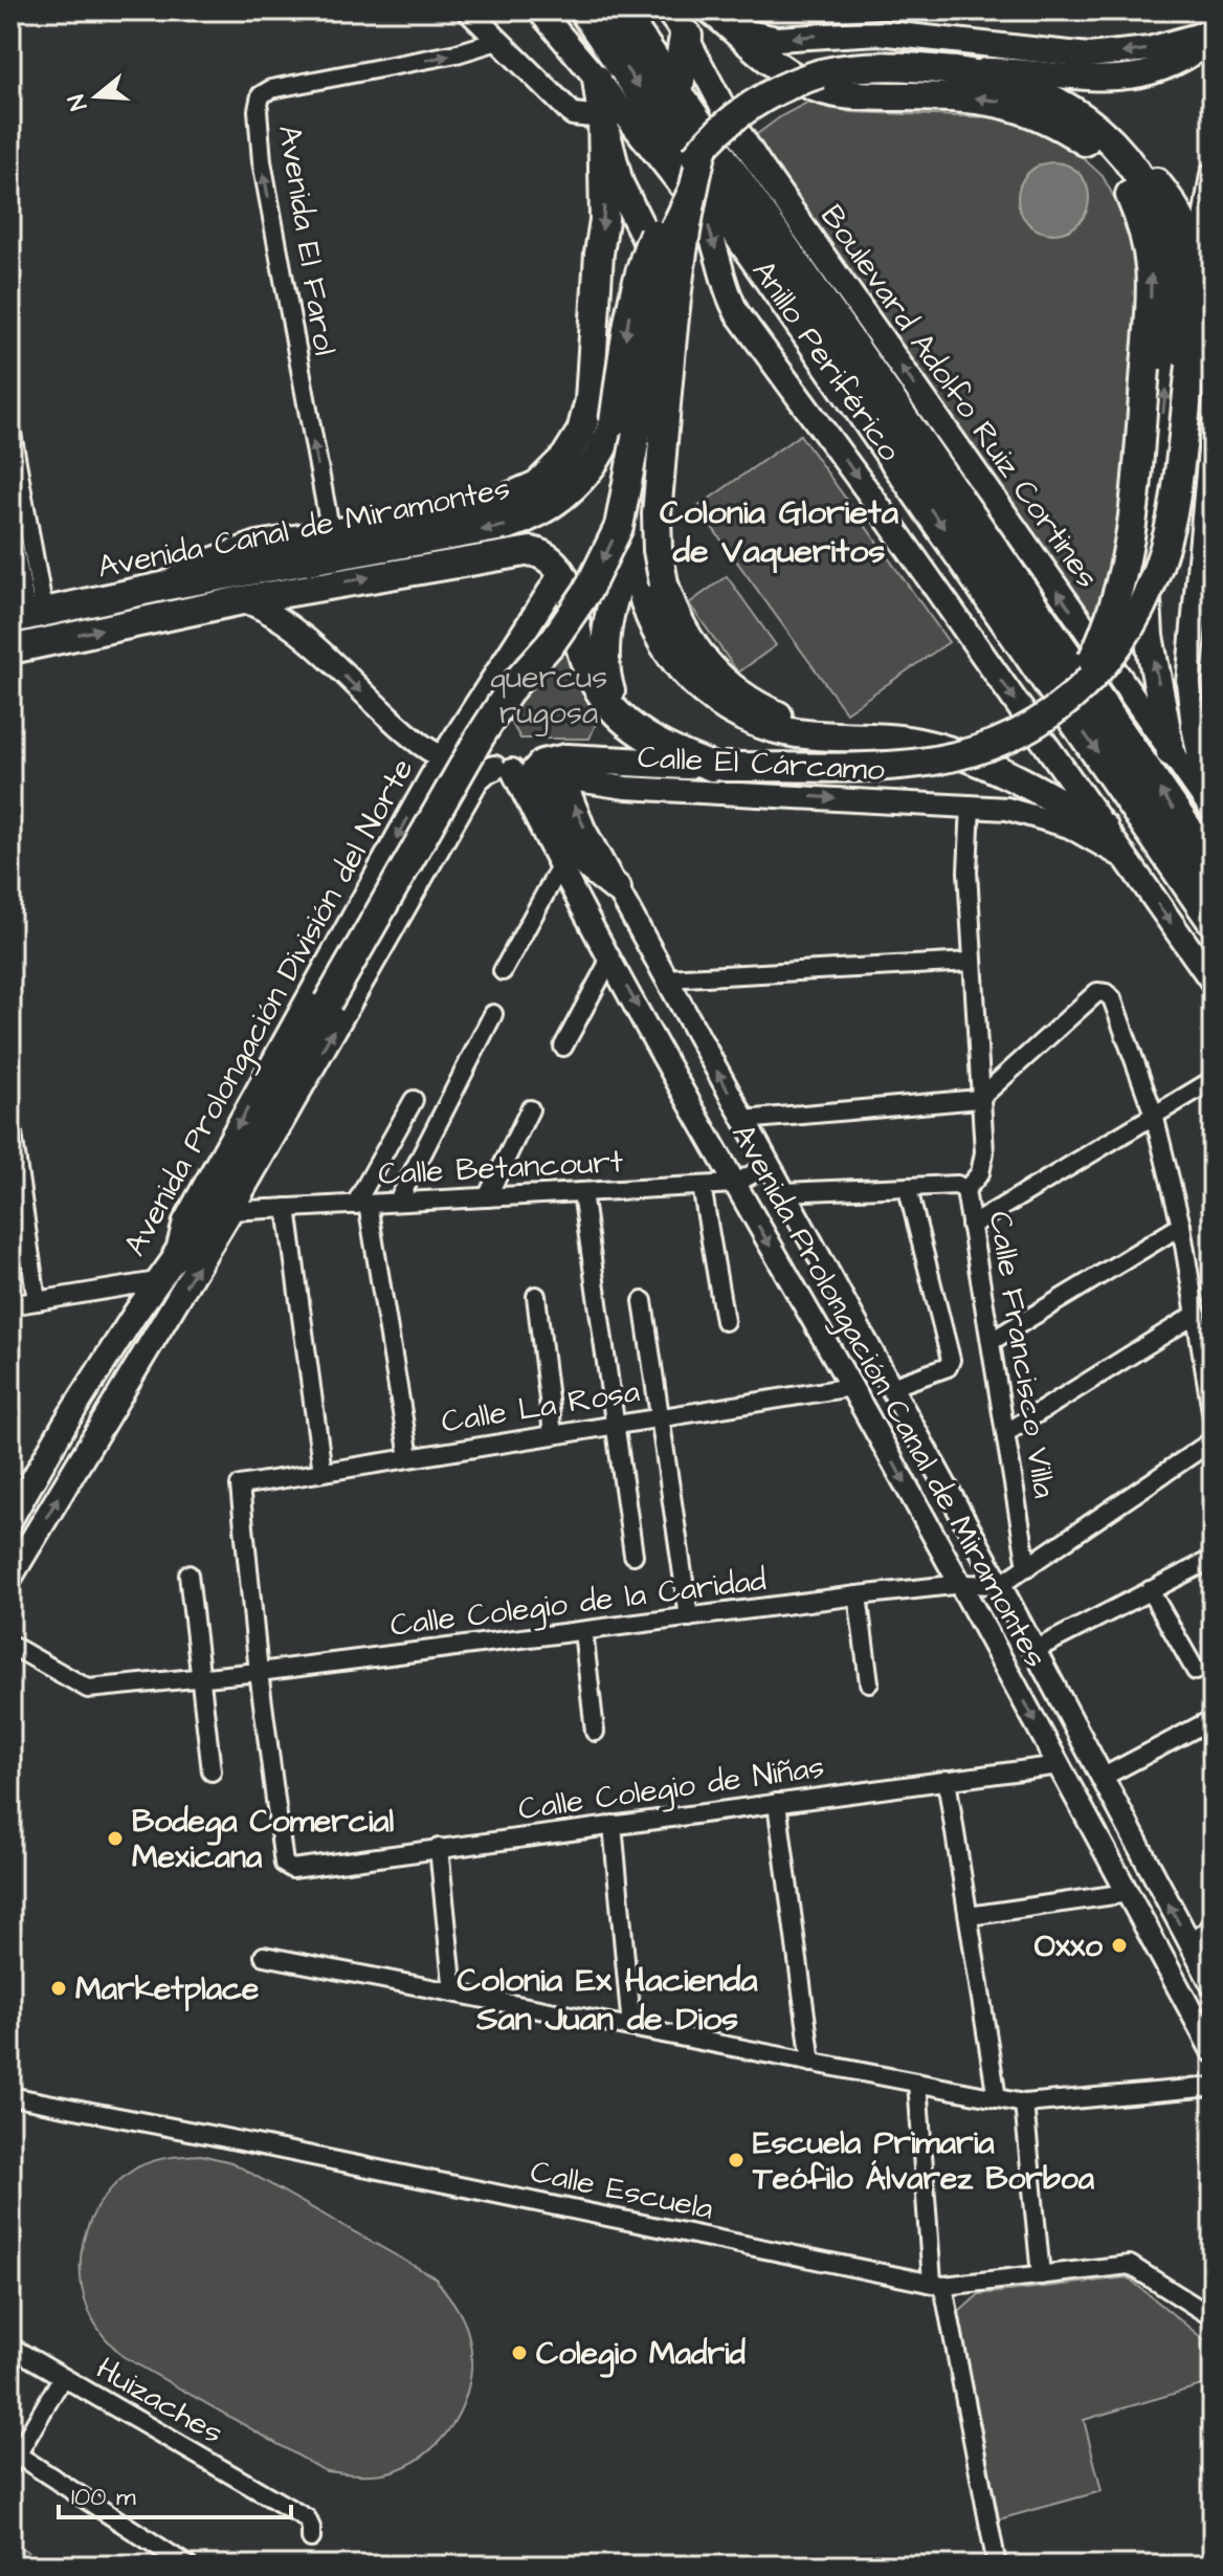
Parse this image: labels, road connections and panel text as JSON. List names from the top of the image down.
{
  "streets": {
    "highway": ["Anillo Periférico"],
    "main road": ["Boulevard Adolfo Ruiz Cortines", "Avenida Canal de Miramontes", "Avenida Prolongación División del Norte"],
    "street": [
      "Avenida El Farol",
      "Calle El Cárcamo",
      "Calle Betancourt",
      "Calle Francisco Villa",
      "Avenida Prolongación Canal de Miramontes",
      "Calle La Rosa",
      "Calle Colegio de la Caridad",
      "Calle Colegio de Niñas",
      "Calle Escuela",
      "Huizaches"
    ]
  },
  "crossings": [
    ["Anillo Periférico", "Avenida Canal de Miramontes"],
    ["Avenida Canal de Miramontes", "Calle El Cárcamo"],
    ["Avenida Canal de Miramontes", "Avenida Prolongación División del Norte"],
    ["Calle El Cárcamo", "Avenida Prolongación División del Norte"],
    ["Calle El Cárcamo", "Calle Francisco Villa"],
    ["Calle El Cárcamo", "Avenida Prolongación Canal de Miramontes"],
    ["Avenida Prolongación División del Norte", "Calle Betancourt"],
    ["Avenida Prolongación División del Norte", "Avenida Prolongación Canal de Miramontes"],
    ["Calle Betancourt", "Avenida Prolongación Canal de Miramontes"],
    ["Avenida Prolongación Canal de Miramontes", "Calle La Rosa"],
    ["Avenida Prolongación Canal de Miramontes", "Calle Colegio de la Caridad"],
    ["Avenida Prolongación Canal de Miramontes", "Calle Colegio de Niñas"],
    ["Calle La Rosa", "Calle Colegio de la Caridad"],
    ["Calle La Rosa", "Calle Colegio de Niñas"],
    ["Calle Colegio de la Caridad", "Calle Colegio de Niñas"]
  ],
  "districts": ["Colonia Glorieta de Vaqueritos", "Colonia Ex Hacienda San Juan de Dios"],
  "parks": ["quercus rugosa"],
  "places": [
    "Bodega Comercial Mexicana",
    "Oxxo",
    "Marketplace",
    "Escuela Primaria Teófilo Álvarez Borboa",
    "Colegio Madrid"
  ],
  "scale_bar": "100 m",
  "north": "left"
}
